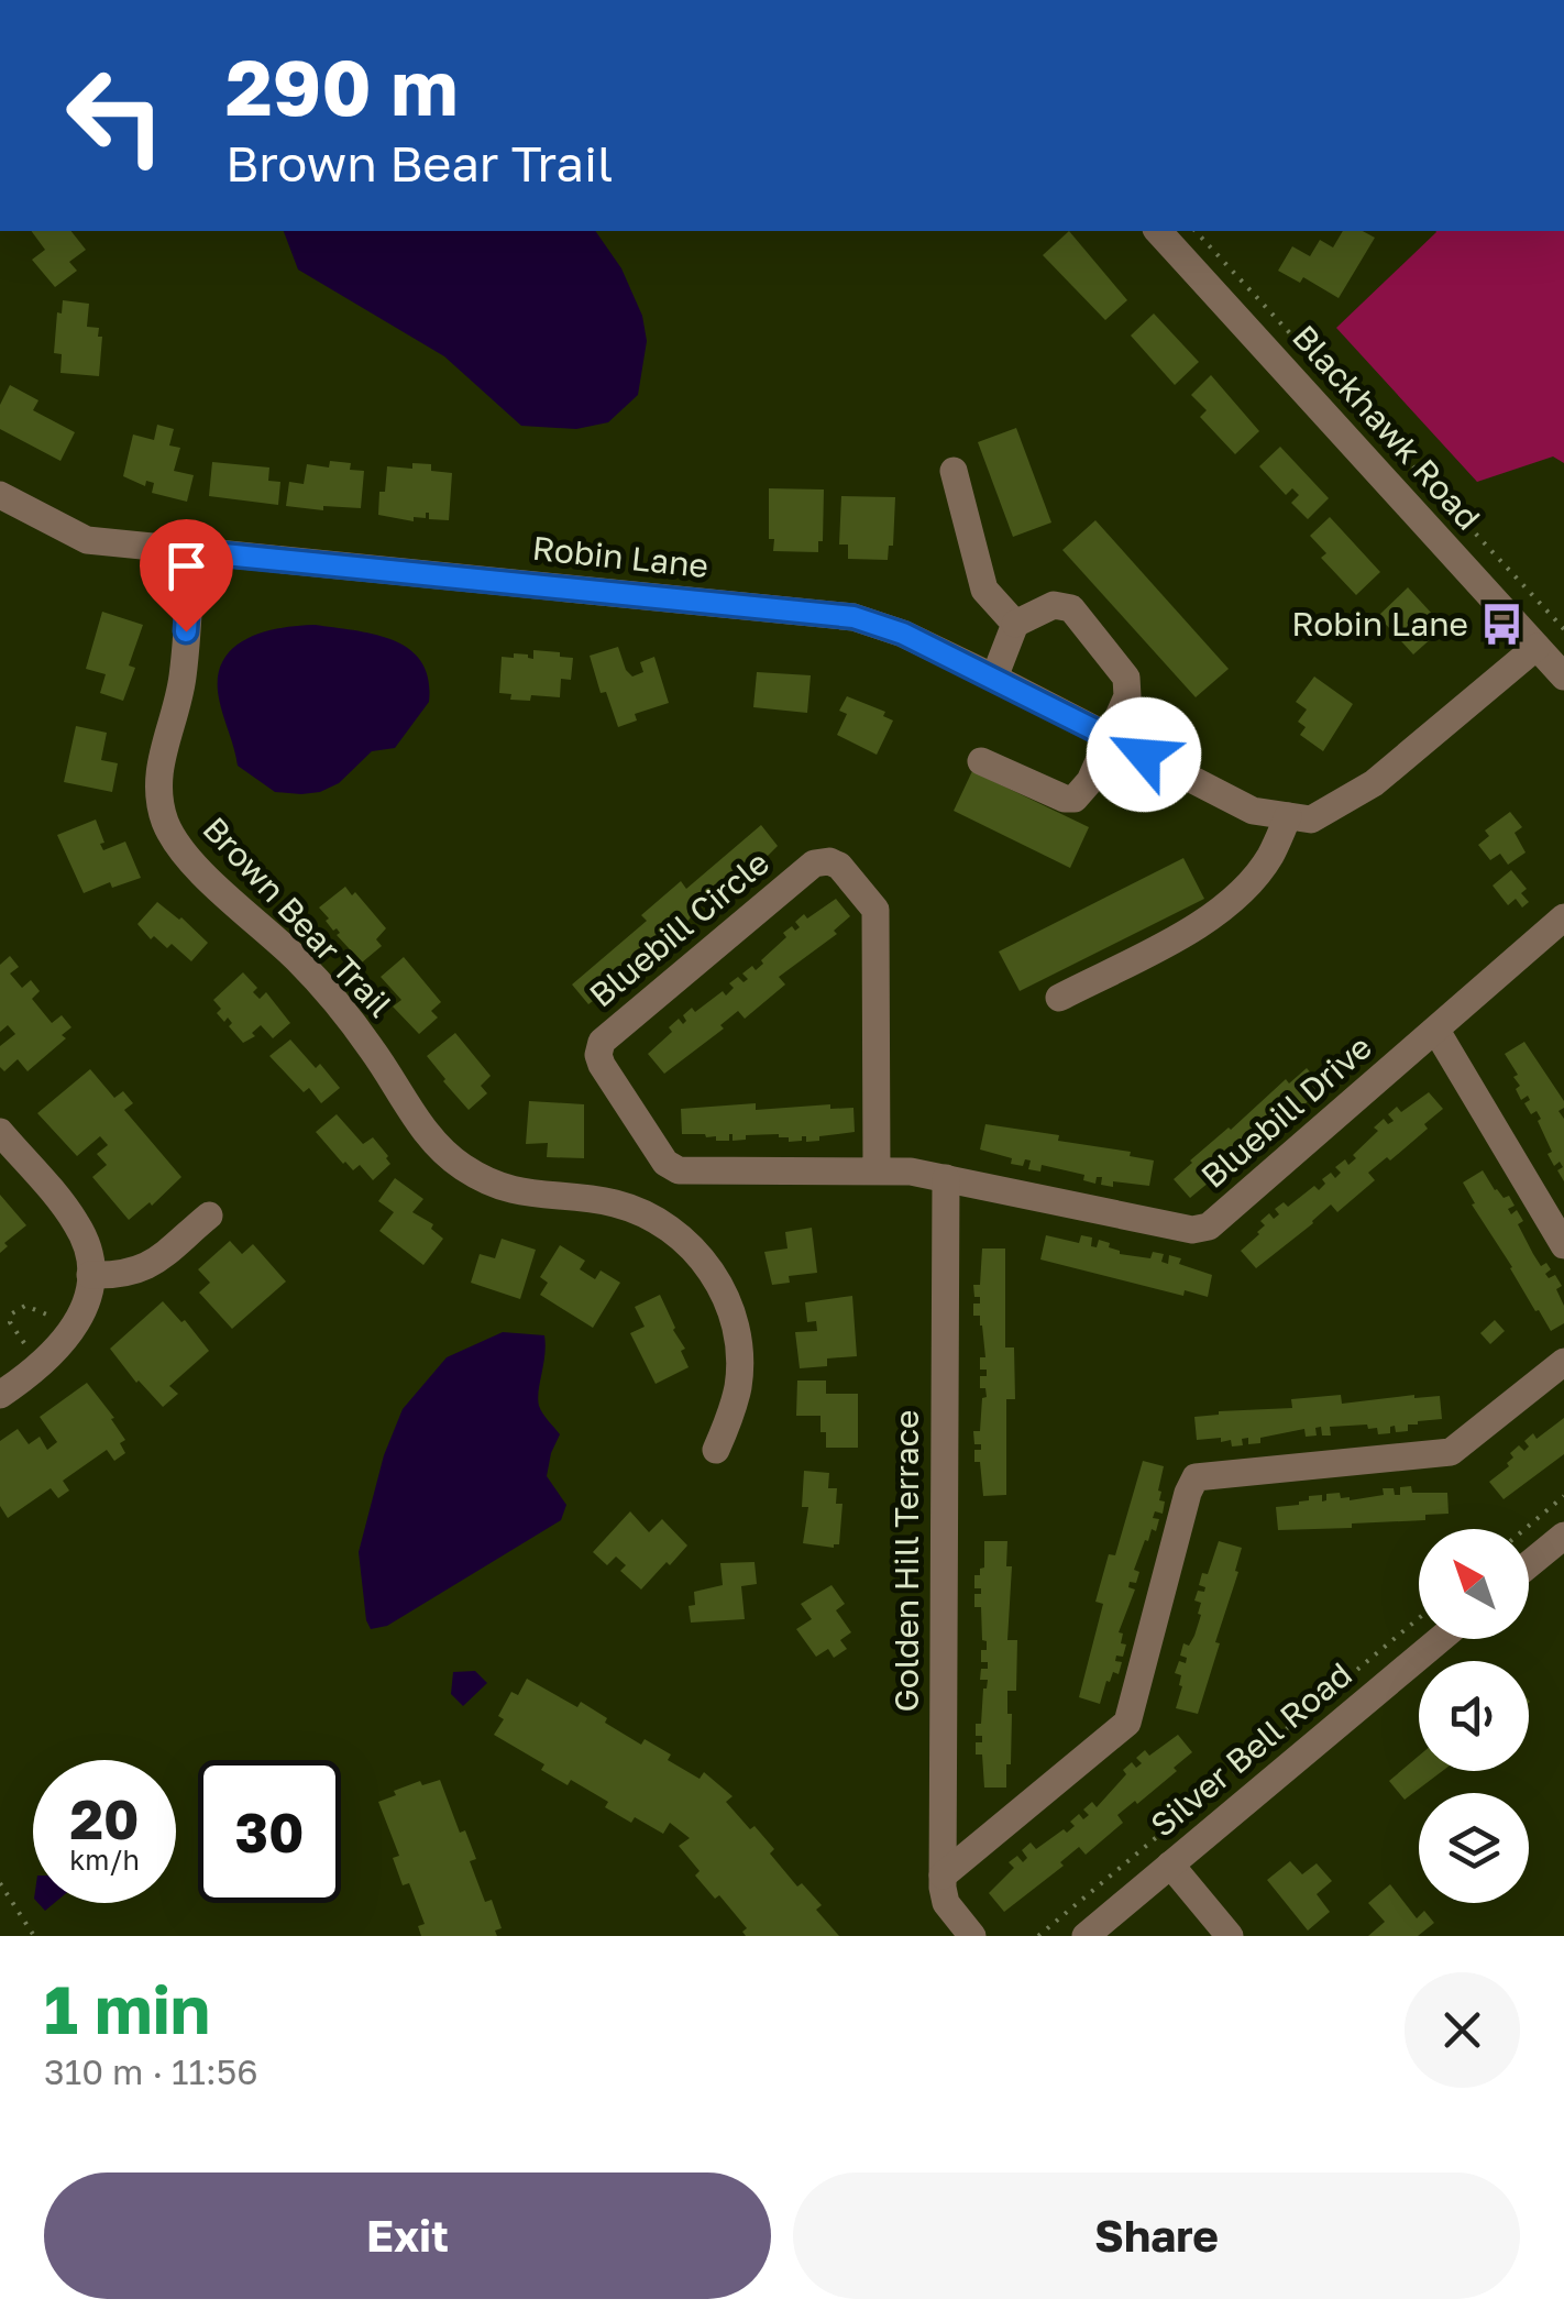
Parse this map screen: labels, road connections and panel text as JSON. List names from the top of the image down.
{
  "streets": {
    "street": [
      "Blackhawk Road",
      "Robin Lane",
      "Brown Bear Trail",
      "Bluebill Circle",
      "Bluebill Drive",
      "Golden Hill Terrace",
      "Silver Bell Road"
    ]
  },
  "crossings": [
    ["Blackhawk Road", "Robin Lane"],
    ["Robin Lane", "Brown Bear Trail"],
    ["Bluebill Circle", "Bluebill Drive"],
    ["Bluebill Circle", "Golden Hill Terrace"],
    ["Bluebill Drive", "Golden Hill Terrace"]
  ],
  "places": {
    "bus stop": ["Robin Lane"]
  },
  "north": "top left",
  "page": {
    "turn": ["290 m", "Brown Bear Trail"],
    "speed": "20 km/h",
    "limit": "30",
    "heading": ["1 min", "310 m · 11:56"],
    "buttons": ["Exit", "Share"]
  }
}
